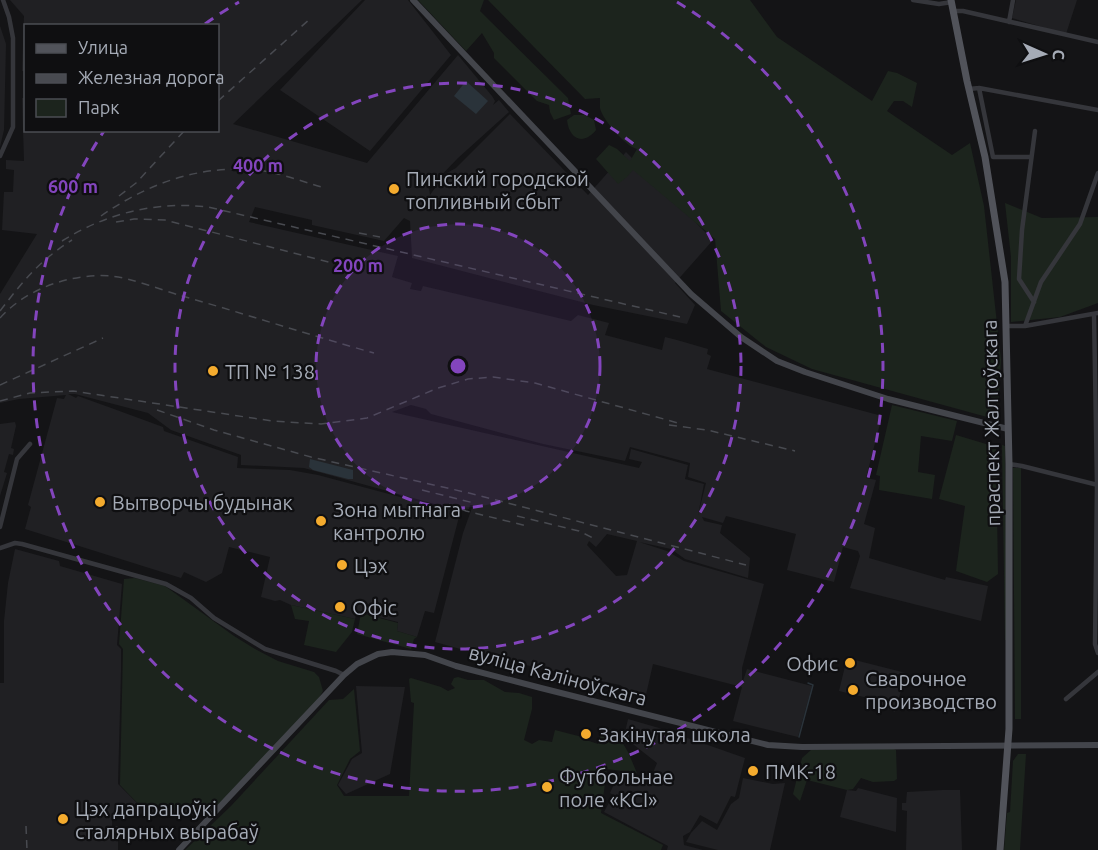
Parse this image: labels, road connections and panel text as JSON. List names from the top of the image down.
{
  "streets": {
    "main road": ["праспект Жалтоўскага"],
    "street": ["вуліца Каліноўскага"]
  },
  "crossings": [
    ["праспект Жалтоўскага", "вуліца Каліноўскага"]
  ],
  "places": [
    "Пинский городской топливный сбыт",
    "ТП № 138",
    "Вытворчы будынак",
    "Зона мытнага кантролю",
    "Цэх",
    "Офіс",
    "Офис",
    "Сварочное производство",
    "Закінутая школа",
    "ПМК-18",
    "Футбольнае поле «КСІ»",
    "Цэх дапрацоўкі сталярных вырабаў"
  ],
  "legend": ["Улица", "Железная дорога", "Парк"],
  "north": "right",
  "rings": ["400 m", "600 m", "200 m"]
}
